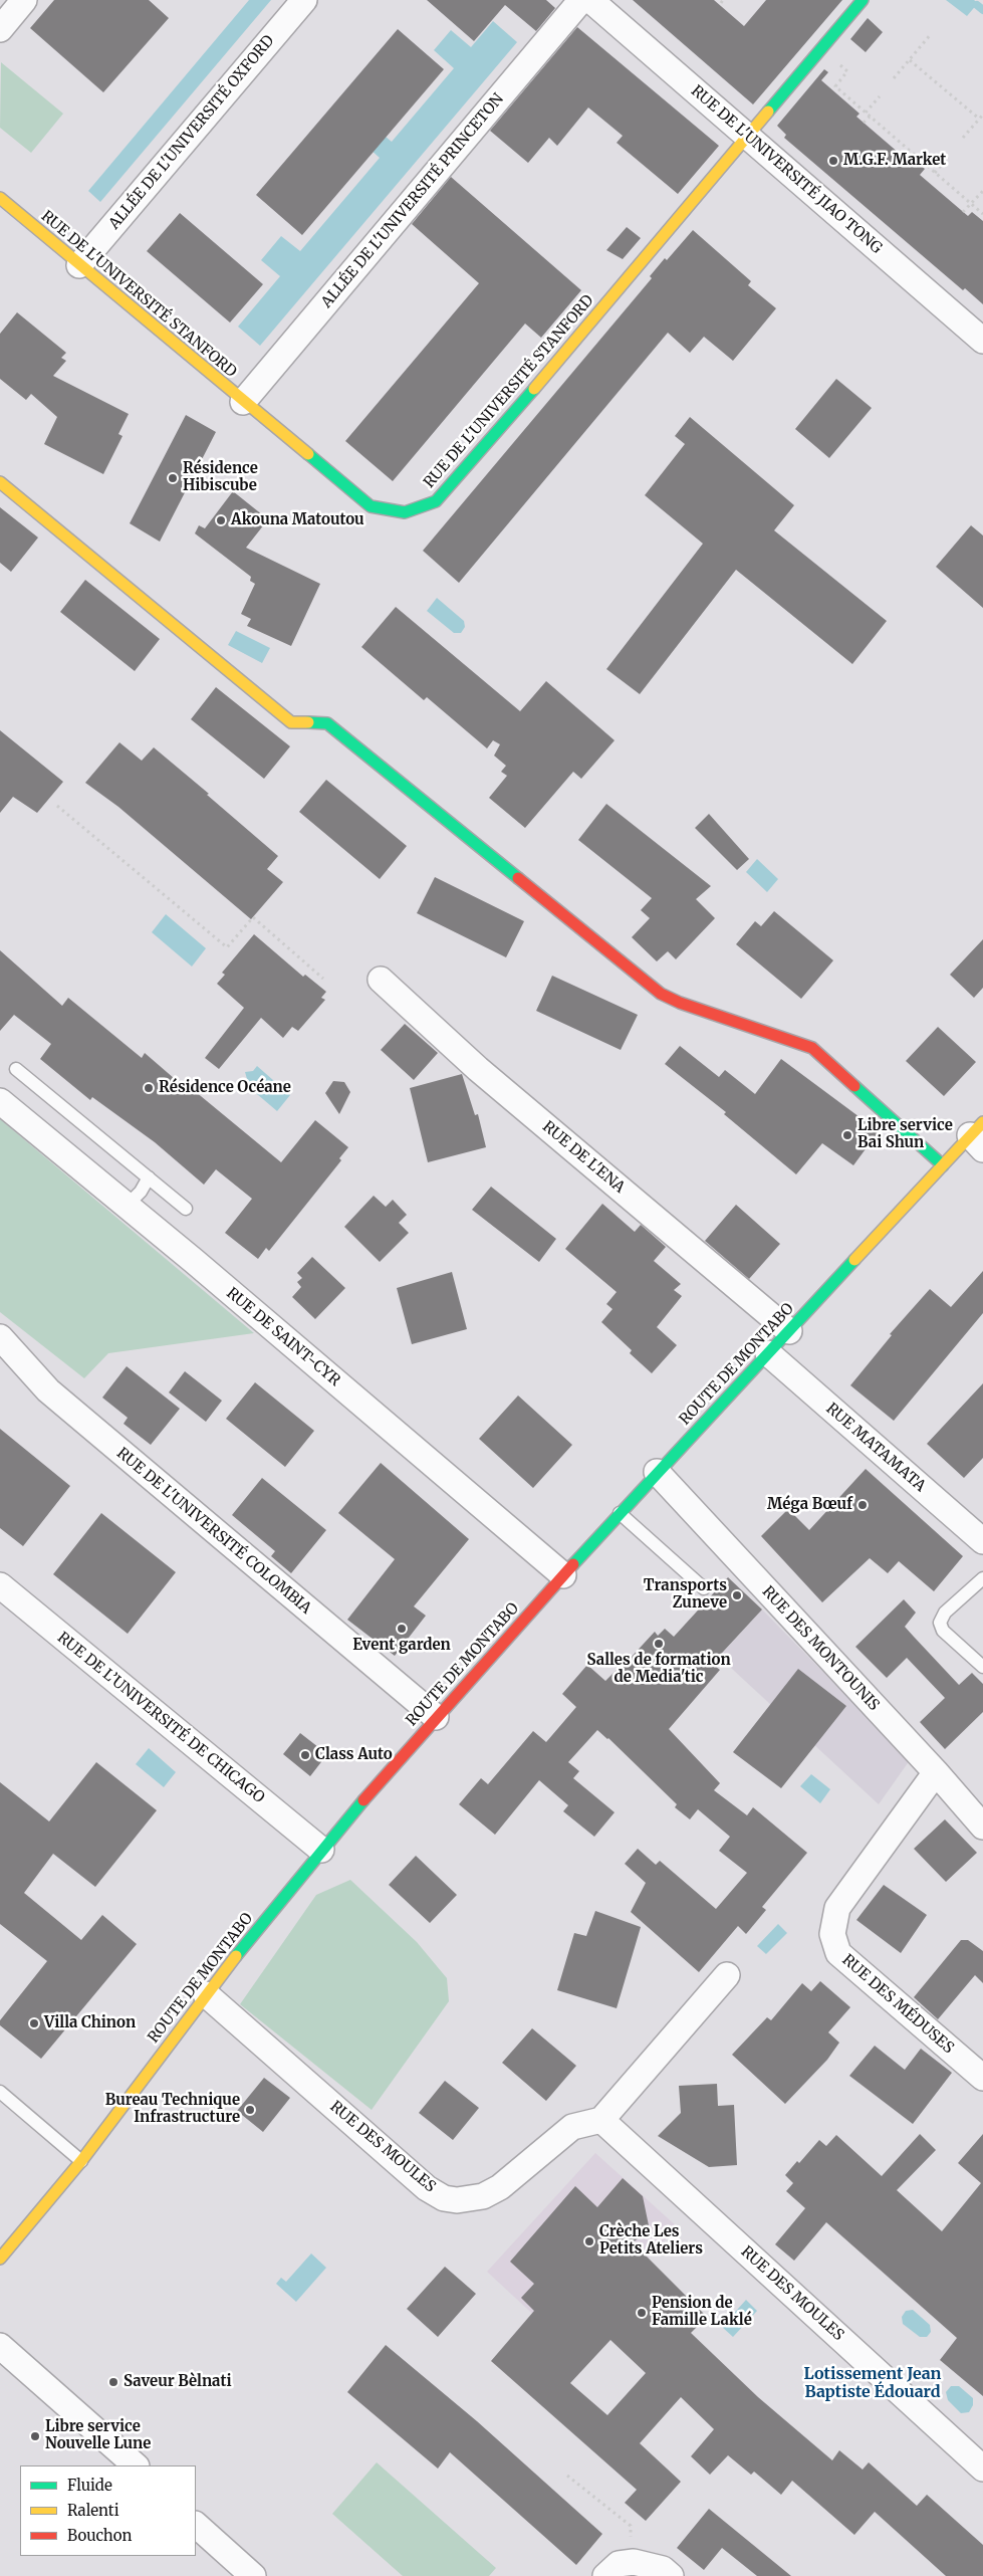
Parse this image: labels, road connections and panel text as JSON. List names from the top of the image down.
{
  "streets": {
    "street": [
      "ALLÉE DE L'UNIVERSITÉ OXFORD",
      "RUE DE L'UNIVERSITÉ JIAO TONG",
      "ALLÉE DE L'UNIVERSITÉ PRINCETON",
      "RUE DE L'UNIVERSITÉ STANFORD",
      "RUE DE L'ENA",
      "RUE DE SAINT-CYR",
      "ROUTE DE MONTABO",
      "RUE MATAMATA",
      "RUE DE L'UNIVERSITÉ COLOMBIA",
      "RUE DES MONTOUNIS",
      "RUE DE L’UNIVERSITÉ DE CHICAGO",
      "RUE DES MÉDUSES",
      "RUE DES MOULES"
    ]
  },
  "crossings": [
    ["ALLÉE DE L'UNIVERSITÉ OXFORD", "RUE DE L'UNIVERSITÉ STANFORD"],
    ["RUE DE L'UNIVERSITÉ JIAO TONG", "RUE DE L'UNIVERSITÉ STANFORD"],
    ["ALLÉE DE L'UNIVERSITÉ PRINCETON", "RUE DE L'UNIVERSITÉ STANFORD"],
    ["RUE DE L'ENA", "ROUTE DE MONTABO"],
    ["RUE DE SAINT-CYR", "ROUTE DE MONTABO"],
    ["ROUTE DE MONTABO", "RUE MATAMATA"],
    ["ROUTE DE MONTABO", "RUE DE L'UNIVERSITÉ COLOMBIA"],
    ["ROUTE DE MONTABO", "RUE DES MONTOUNIS"],
    ["ROUTE DE MONTABO", "RUE DE L’UNIVERSITÉ DE CHICAGO"],
    ["ROUTE DE MONTABO", "RUE DES MOULES"],
    ["RUE DES MONTOUNIS", "RUE DES MÉDUSES"]
  ],
  "districts": ["Lotissement Jean Baptiste Édouard"],
  "places": [
    "M.G.F. Market",
    "Résidence Hibiscube",
    "Akouna Matoutou",
    "Résidence Océane",
    "Libre service Bai Shun",
    "Méga Bœuf",
    "Transports Zuneve",
    "Event garden",
    "Salles de formation de Media'tic",
    "Class Auto",
    "Villa Chinon",
    "Bureau Technique Infrastructure",
    "Crèche Les Petits Ateliers",
    "Pension de Famille Laklé",
    "Saveur Bèlnati",
    "Libre service Nouvelle Lune"
  ],
  "legend": ["Fluide", "Ralenti", "Bouchon"]
}
